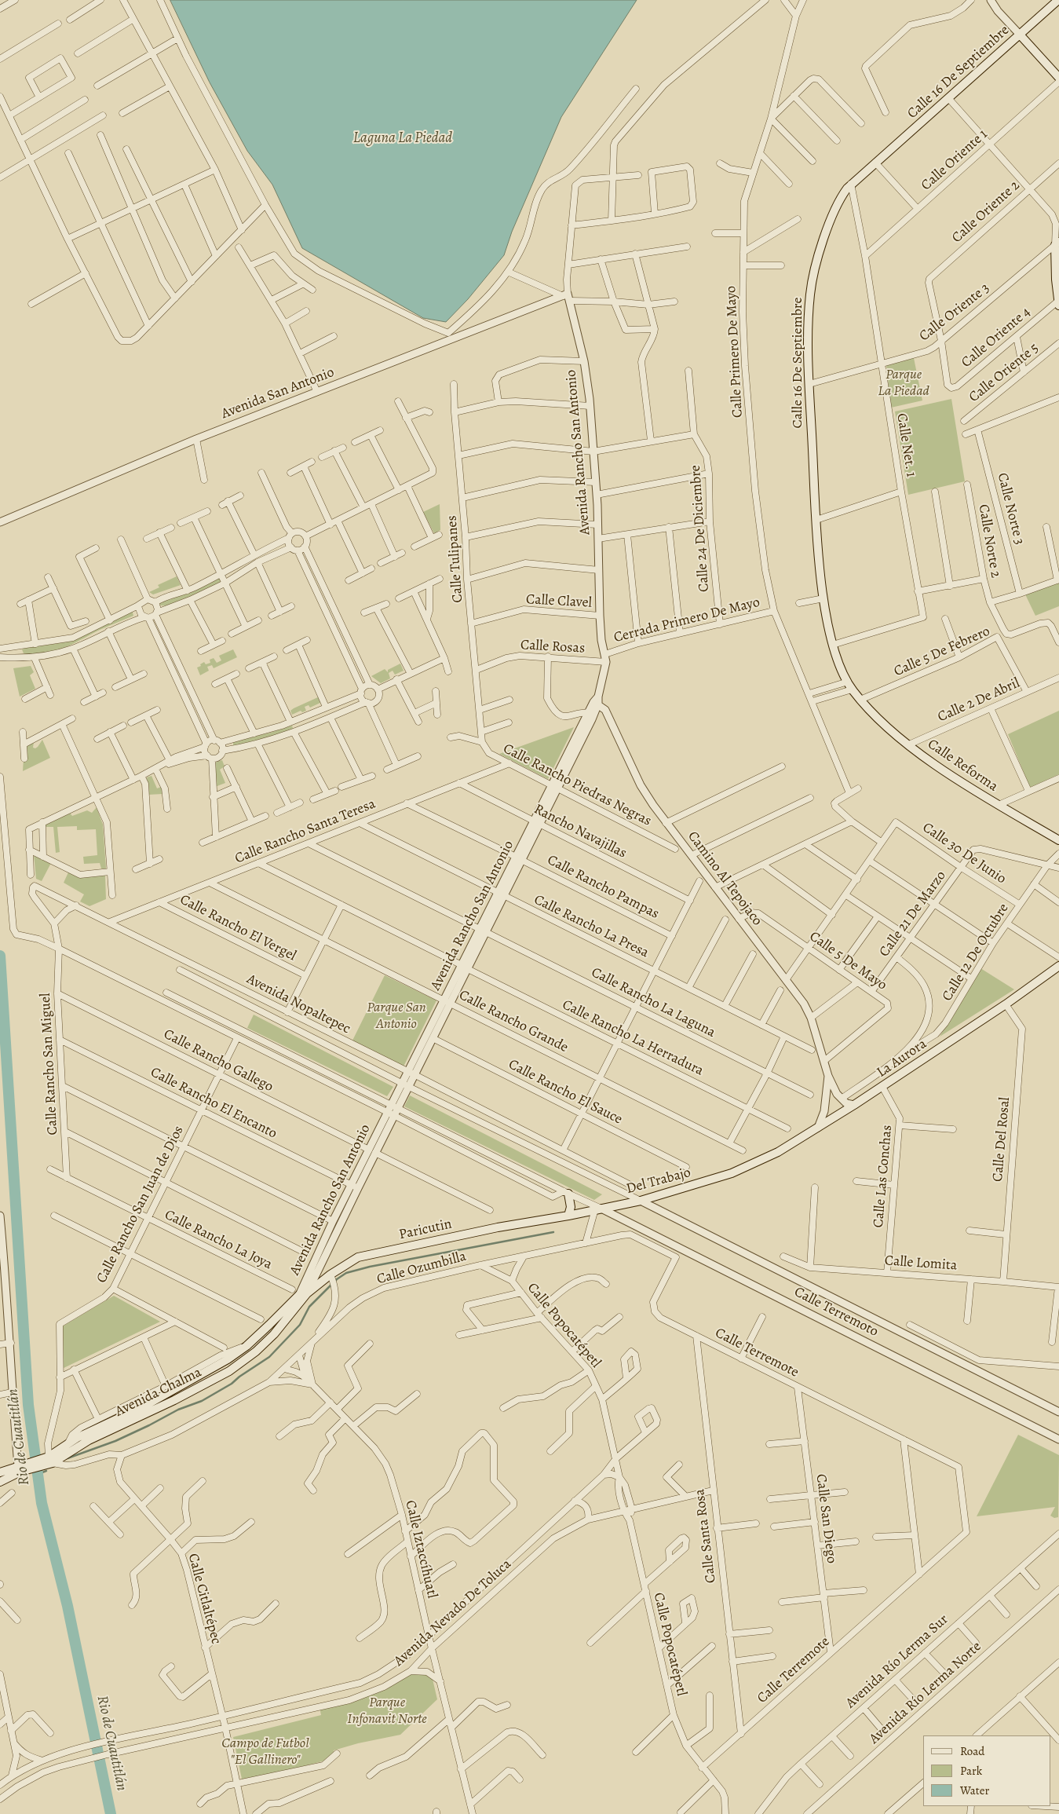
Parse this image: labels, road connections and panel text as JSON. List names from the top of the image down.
{
  "streets": {
    "main road": [
      "Calle 16 De Septiembre",
      "Calle Reforma",
      "La Aurora",
      "Del Trabajo",
      "Paricutin",
      "Avenida Chalma"
    ],
    "street": [
      "Calle Oriente 1",
      "Calle Oriente 2",
      "Calle Oriente 3",
      "Calle Oriente 4",
      "Calle Primero De Mayo",
      "Calle Oriente 5",
      "Avenida San Antonio",
      "Calle Net. 1",
      "Avenida Rancho San Antonio",
      "Calle Norte 3",
      "Calle 24 De Diciembre",
      "Calle Norte 2",
      "Calle Tulipanes",
      "Calle Clavel",
      "Cerrada Primero De Mayo",
      "Calle Rosas",
      "Calle 5 De Febrero",
      "Calle 2 De Abril",
      "Calle Rancho Piedras Negras",
      "Calle Rancho Santa Teresa",
      "Rancho Navajillas",
      "Calle 30 De Junio",
      "Camino Al Tepojaco",
      "Calle Rancho Pampas",
      "Calle 21 De Marzo",
      "Calle Rancho La Presa",
      "Calle Rancho El Vergel",
      "Calle 12 De Octubre",
      "Calle 5 De Mayo",
      "Calle Rancho La Laguna",
      "Avenida Nopaltepec",
      "Calle Rancho Grande",
      "Calle Rancho La Herradura",
      "Calle Rancho Gallego",
      "Calle Rancho San Miguel",
      "Calle Rancho El Sauce",
      "Calle Rancho El Encanto",
      "Calle Del Rosal",
      "Calle Las Conchas",
      "Calle Rancho San Juan de Dios",
      "Calle Rancho La Joya",
      "Calle Lomita",
      "Calle Ozumbilla",
      "Calle Terremoto",
      "Calle Popocatépetl",
      "Calle Terremote",
      "Calle San Diego",
      "Calle Santa Rosa",
      "Calle Iztaccíhuatl",
      "Calle Citlaltépec",
      "Avenida Nevado De Toluca",
      "Avenida Río Lerma Sur",
      "Avenida Río Lerma Norte"
    ]
  },
  "crossings": [
    ["Calle 16 De Septiembre", "Calle Oriente 3"],
    ["Calle 16 De Septiembre", "Calle Net. 1"],
    ["Calle 16 De Septiembre", "Calle 5 De Febrero"],
    ["Calle 16 De Septiembre", "Calle Reforma"],
    ["Calle Oriente 1", "Calle Net. 1"],
    ["Calle Oriente 2", "Calle Oriente 3"],
    ["Calle Oriente 2", "Calle Oriente 4"],
    ["Calle Oriente 3", "Calle Oriente 4"],
    ["Calle Oriente 3", "Calle Net. 1"],
    ["Calle Primero De Mayo", "Cerrada Primero De Mayo"],
    ["Avenida San Antonio", "Avenida Rancho San Antonio"],
    ["Avenida Rancho San Antonio", "Calle Clavel"],
    ["Avenida Rancho San Antonio", "Cerrada Primero De Mayo"],
    ["Avenida Rancho San Antonio", "Calle Rosas"],
    ["Avenida Rancho San Antonio", "Calle Rancho Piedras Negras"],
    ["Avenida Rancho San Antonio", "Rancho Navajillas"],
    ["Avenida Rancho San Antonio", "Camino Al Tepojaco"],
    ["Avenida Rancho San Antonio", "Calle Rancho Pampas"],
    ["Avenida Rancho San Antonio", "Calle Rancho La Presa"],
    ["Avenida Rancho San Antonio", "Calle Rancho La Laguna"],
    ["Avenida Rancho San Antonio", "Avenida Nopaltepec"],
    ["Avenida Rancho San Antonio", "Calle Rancho Grande"],
    ["Avenida Rancho San Antonio", "Calle Rancho La Herradura"],
    ["Avenida Rancho San Antonio", "Calle Rancho Gallego"],
    ["Avenida Rancho San Antonio", "Calle Rancho El Sauce"],
    ["Avenida Rancho San Antonio", "Calle Rancho El Encanto"],
    ["Avenida Rancho San Antonio", "Paricutin"],
    ["Avenida Rancho San Antonio", "Avenida Chalma"],
    ["Calle 24 De Diciembre", "Cerrada Primero De Mayo"],
    ["Calle Norte 2", "Calle 5 De Febrero"],
    ["Calle Tulipanes", "Calle Clavel"],
    ["Calle Tulipanes", "Calle Rosas"],
    ["Calle 5 De Febrero", "Calle 2 De Abril"],
    ["Calle 5 De Febrero", "Calle Reforma"],
    ["Calle 2 De Abril", "Calle Reforma"],
    ["Calle Rancho Piedras Negras", "Calle Rancho Santa Teresa"],
    ["Calle Rancho Santa Teresa", "Rancho Navajillas"],
    ["Calle Rancho Santa Teresa", "Calle Rancho La Presa"],
    ["Calle Rancho Santa Teresa", "Calle Rancho El Vergel"],
    ["Calle Rancho Santa Teresa", "Calle Rancho La Laguna"],
    ["Calle Rancho Santa Teresa", "Avenida Nopaltepec"],
    ["Calle Rancho Santa Teresa", "Calle Rancho Grande"],
    ["Calle Rancho Santa Teresa", "Calle Rancho La Herradura"],
    ["Calle 30 De Junio", "Calle 21 De Marzo"],
    ["Calle 30 De Junio", "Calle 12 De Octubre"],
    ["Camino Al Tepojaco", "Calle 5 De Mayo"],
    ["Camino Al Tepojaco", "La Aurora"],
    ["Calle 21 De Marzo", "Calle 12 De Octubre"],
    ["Calle 21 De Marzo", "Calle 5 De Mayo"],
    ["Avenida Nopaltepec", "Calle Rancho San Miguel"],
    ["La Aurora", "Calle Del Rosal"],
    ["La Aurora", "Calle Las Conchas"],
    ["La Aurora", "Del Trabajo"],
    ["Calle Rancho Gallego", "Calle Rancho San Miguel"],
    ["Calle Rancho Gallego", "Calle Rancho San Juan de Dios"],
    ["Calle Rancho San Miguel", "Calle Rancho El Encanto"],
    ["Calle Rancho San Miguel", "Calle Rancho La Joya"],
    ["Calle Rancho El Encanto", "Calle Rancho San Juan de Dios"],
    ["Calle Del Rosal", "Calle Lomita"],
    ["Calle Las Conchas", "Calle Lomita"],
    ["Del Trabajo", "Paricutin"],
    ["Del Trabajo", "Calle Terremoto"],
    ["Calle Rancho San Juan de Dios", "Calle Rancho La Joya"],
    ["Calle Rancho San Juan de Dios", "Avenida Chalma"],
    ["Paricutin", "Avenida Chalma"],
    ["Calle Ozumbilla", "Calle Popocatépetl"],
    ["Calle Ozumbilla", "Calle Terremote"],
    ["Calle Ozumbilla", "Calle Iztaccíhuatl"],
    ["Calle Ozumbilla", "Calle Citlaltépec"],
    ["Calle Popocatépetl", "Calle Terremote"],
    ["Calle Popocatépetl", "Avenida Nevado De Toluca"],
    ["Calle Terremote", "Calle San Diego"],
    ["Calle Terremote", "Calle Santa Rosa"],
    ["Calle Santa Rosa", "Avenida Nevado De Toluca"],
    ["Calle Iztaccíhuatl", "Avenida Nevado De Toluca"],
    ["Calle Citlaltépec", "Avenida Nevado De Toluca"]
  ],
  "water": ["Laguna La Piedad", "Rio de Cuautitlán"],
  "parks": [
    "Parque La Piedad",
    "Parque San Antonio",
    "Parque Infonavit Norte",
    "Campo de Futbol \"El Gallinero\""
  ],
  "legend": ["Road", "Park", "Water"]
}
